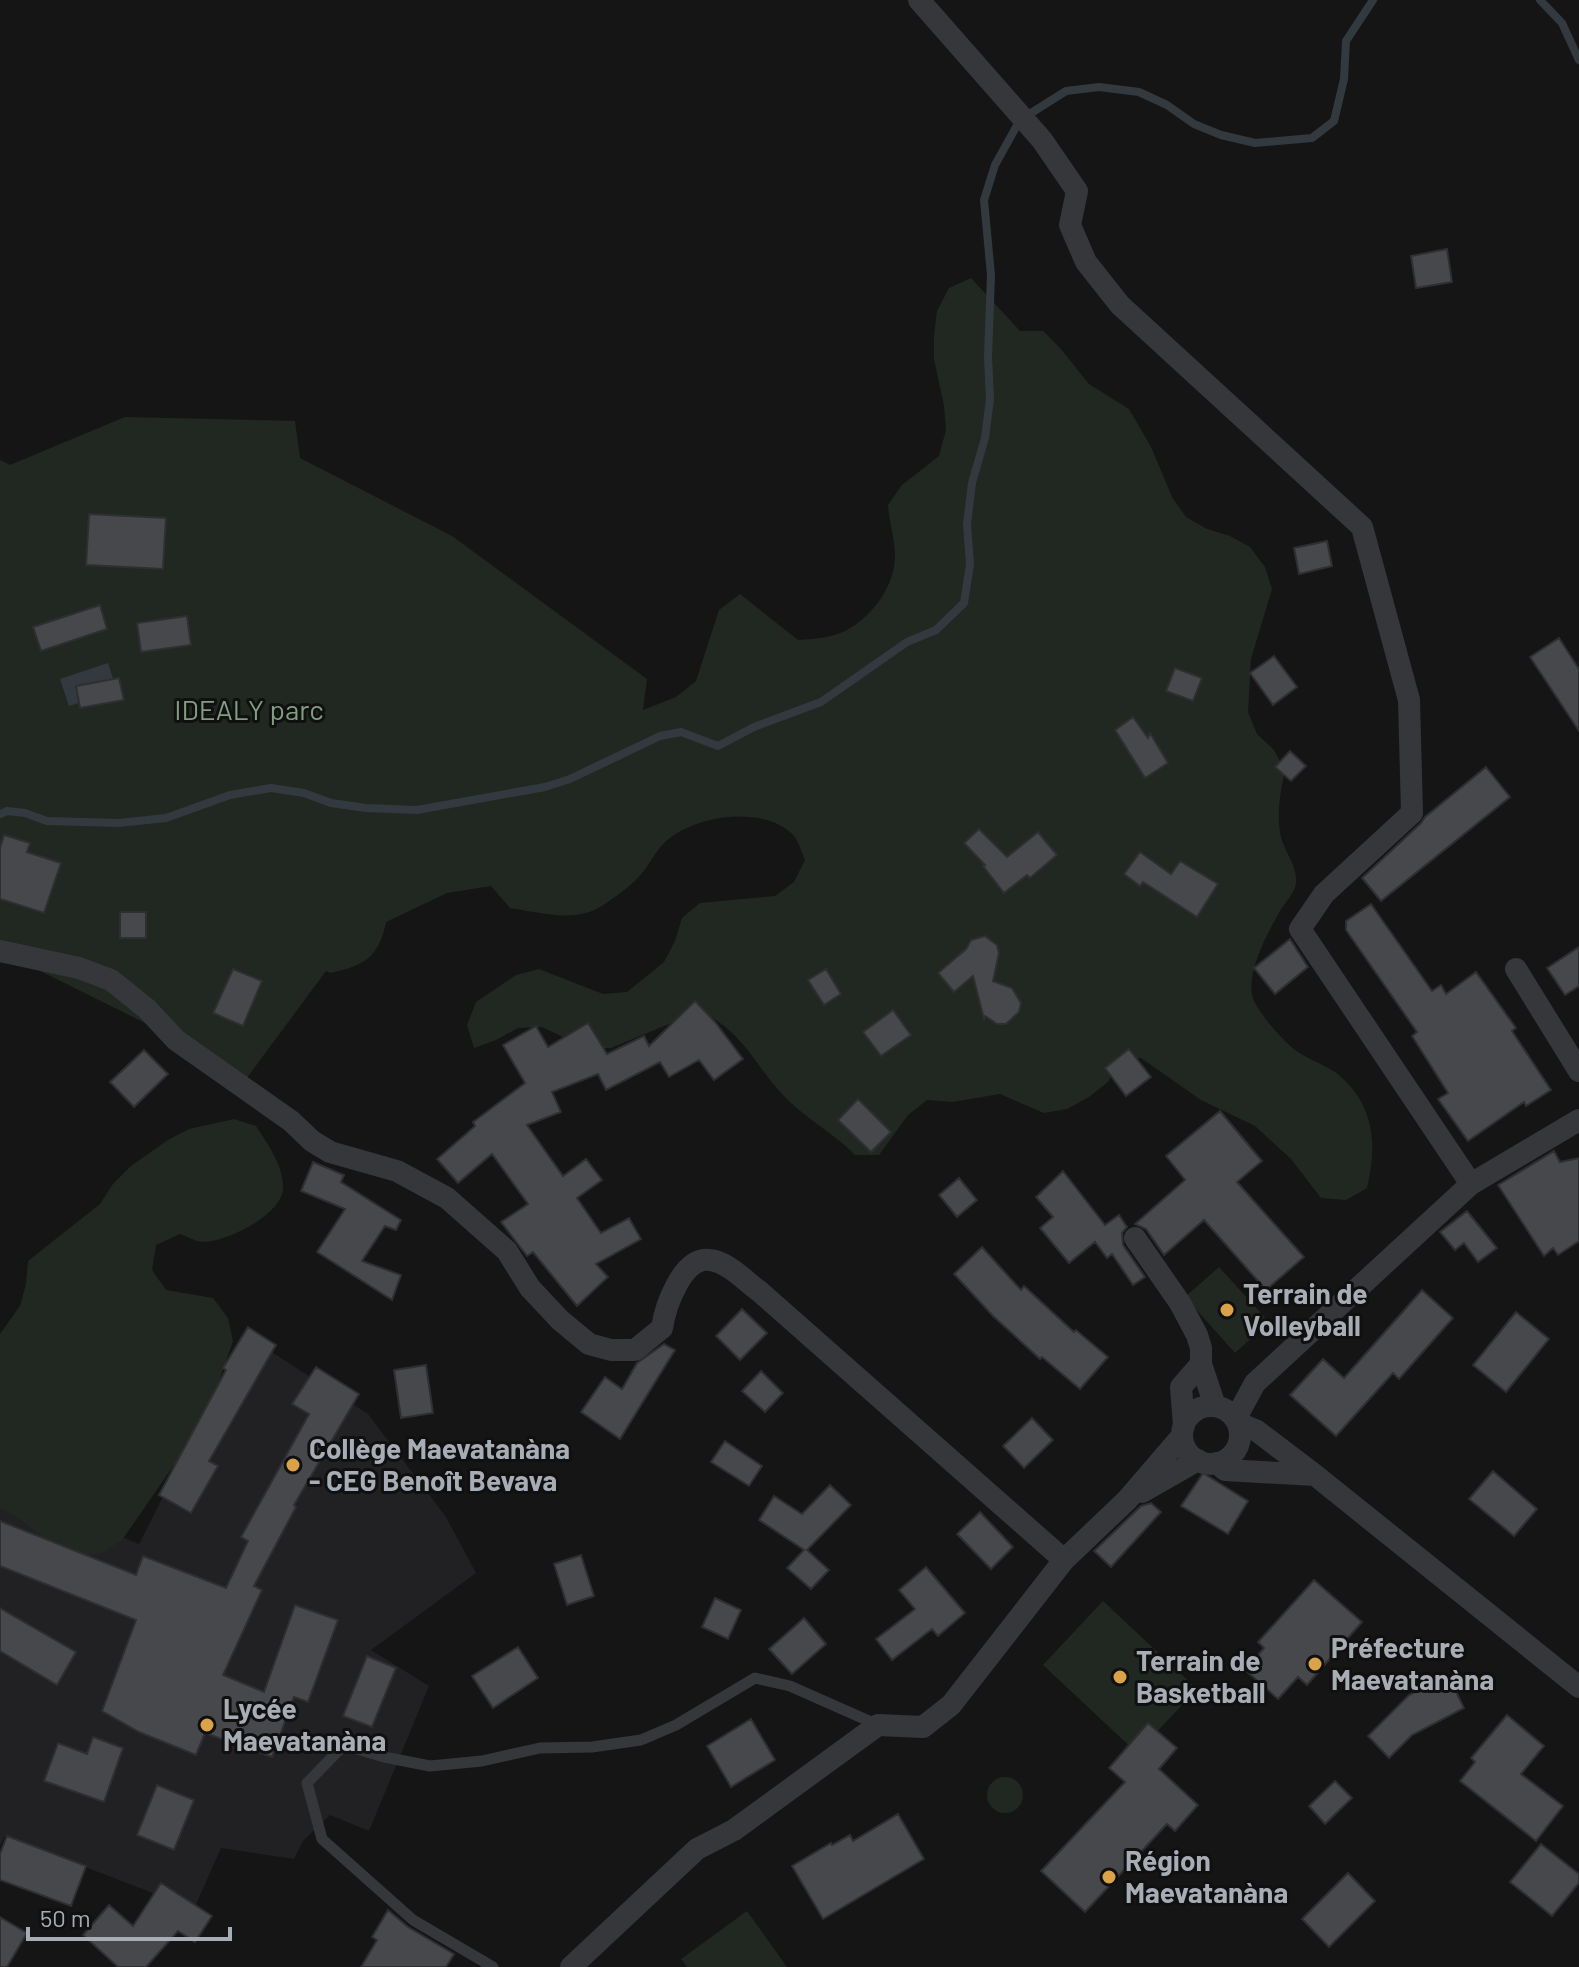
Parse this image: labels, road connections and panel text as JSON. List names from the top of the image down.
{
  "parks": ["IDEALY parc"],
  "places": [
    "Terrain de Volleyball",
    "Collège Maevatanàna - CEG Benoît Bevava",
    "Préfecture Maevatanàna",
    "Terrain de Basketball",
    "Lycée Maevatanàna",
    "Région Maevatanàna"
  ],
  "scale_bar": "50 m"
}
